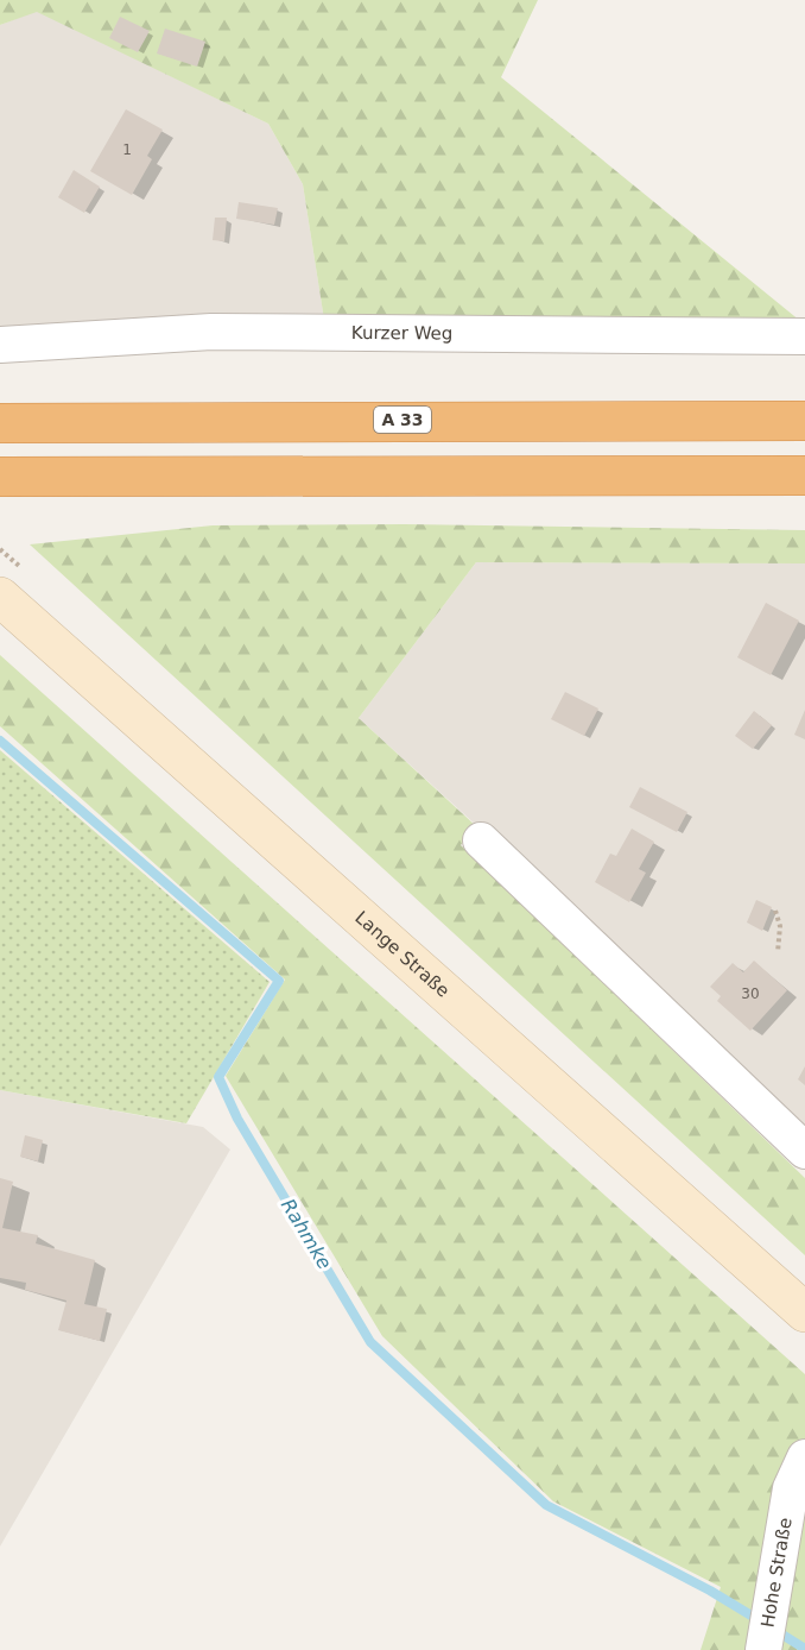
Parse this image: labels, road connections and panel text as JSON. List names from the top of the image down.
{
  "streets": {
    "highway": ["A 33"],
    "street": ["Kurzer Weg", "Lange Straße", "Hohe Straße"]
  },
  "water": ["Rahmke"],
  "house_numbers": ["1", "30"]
}
